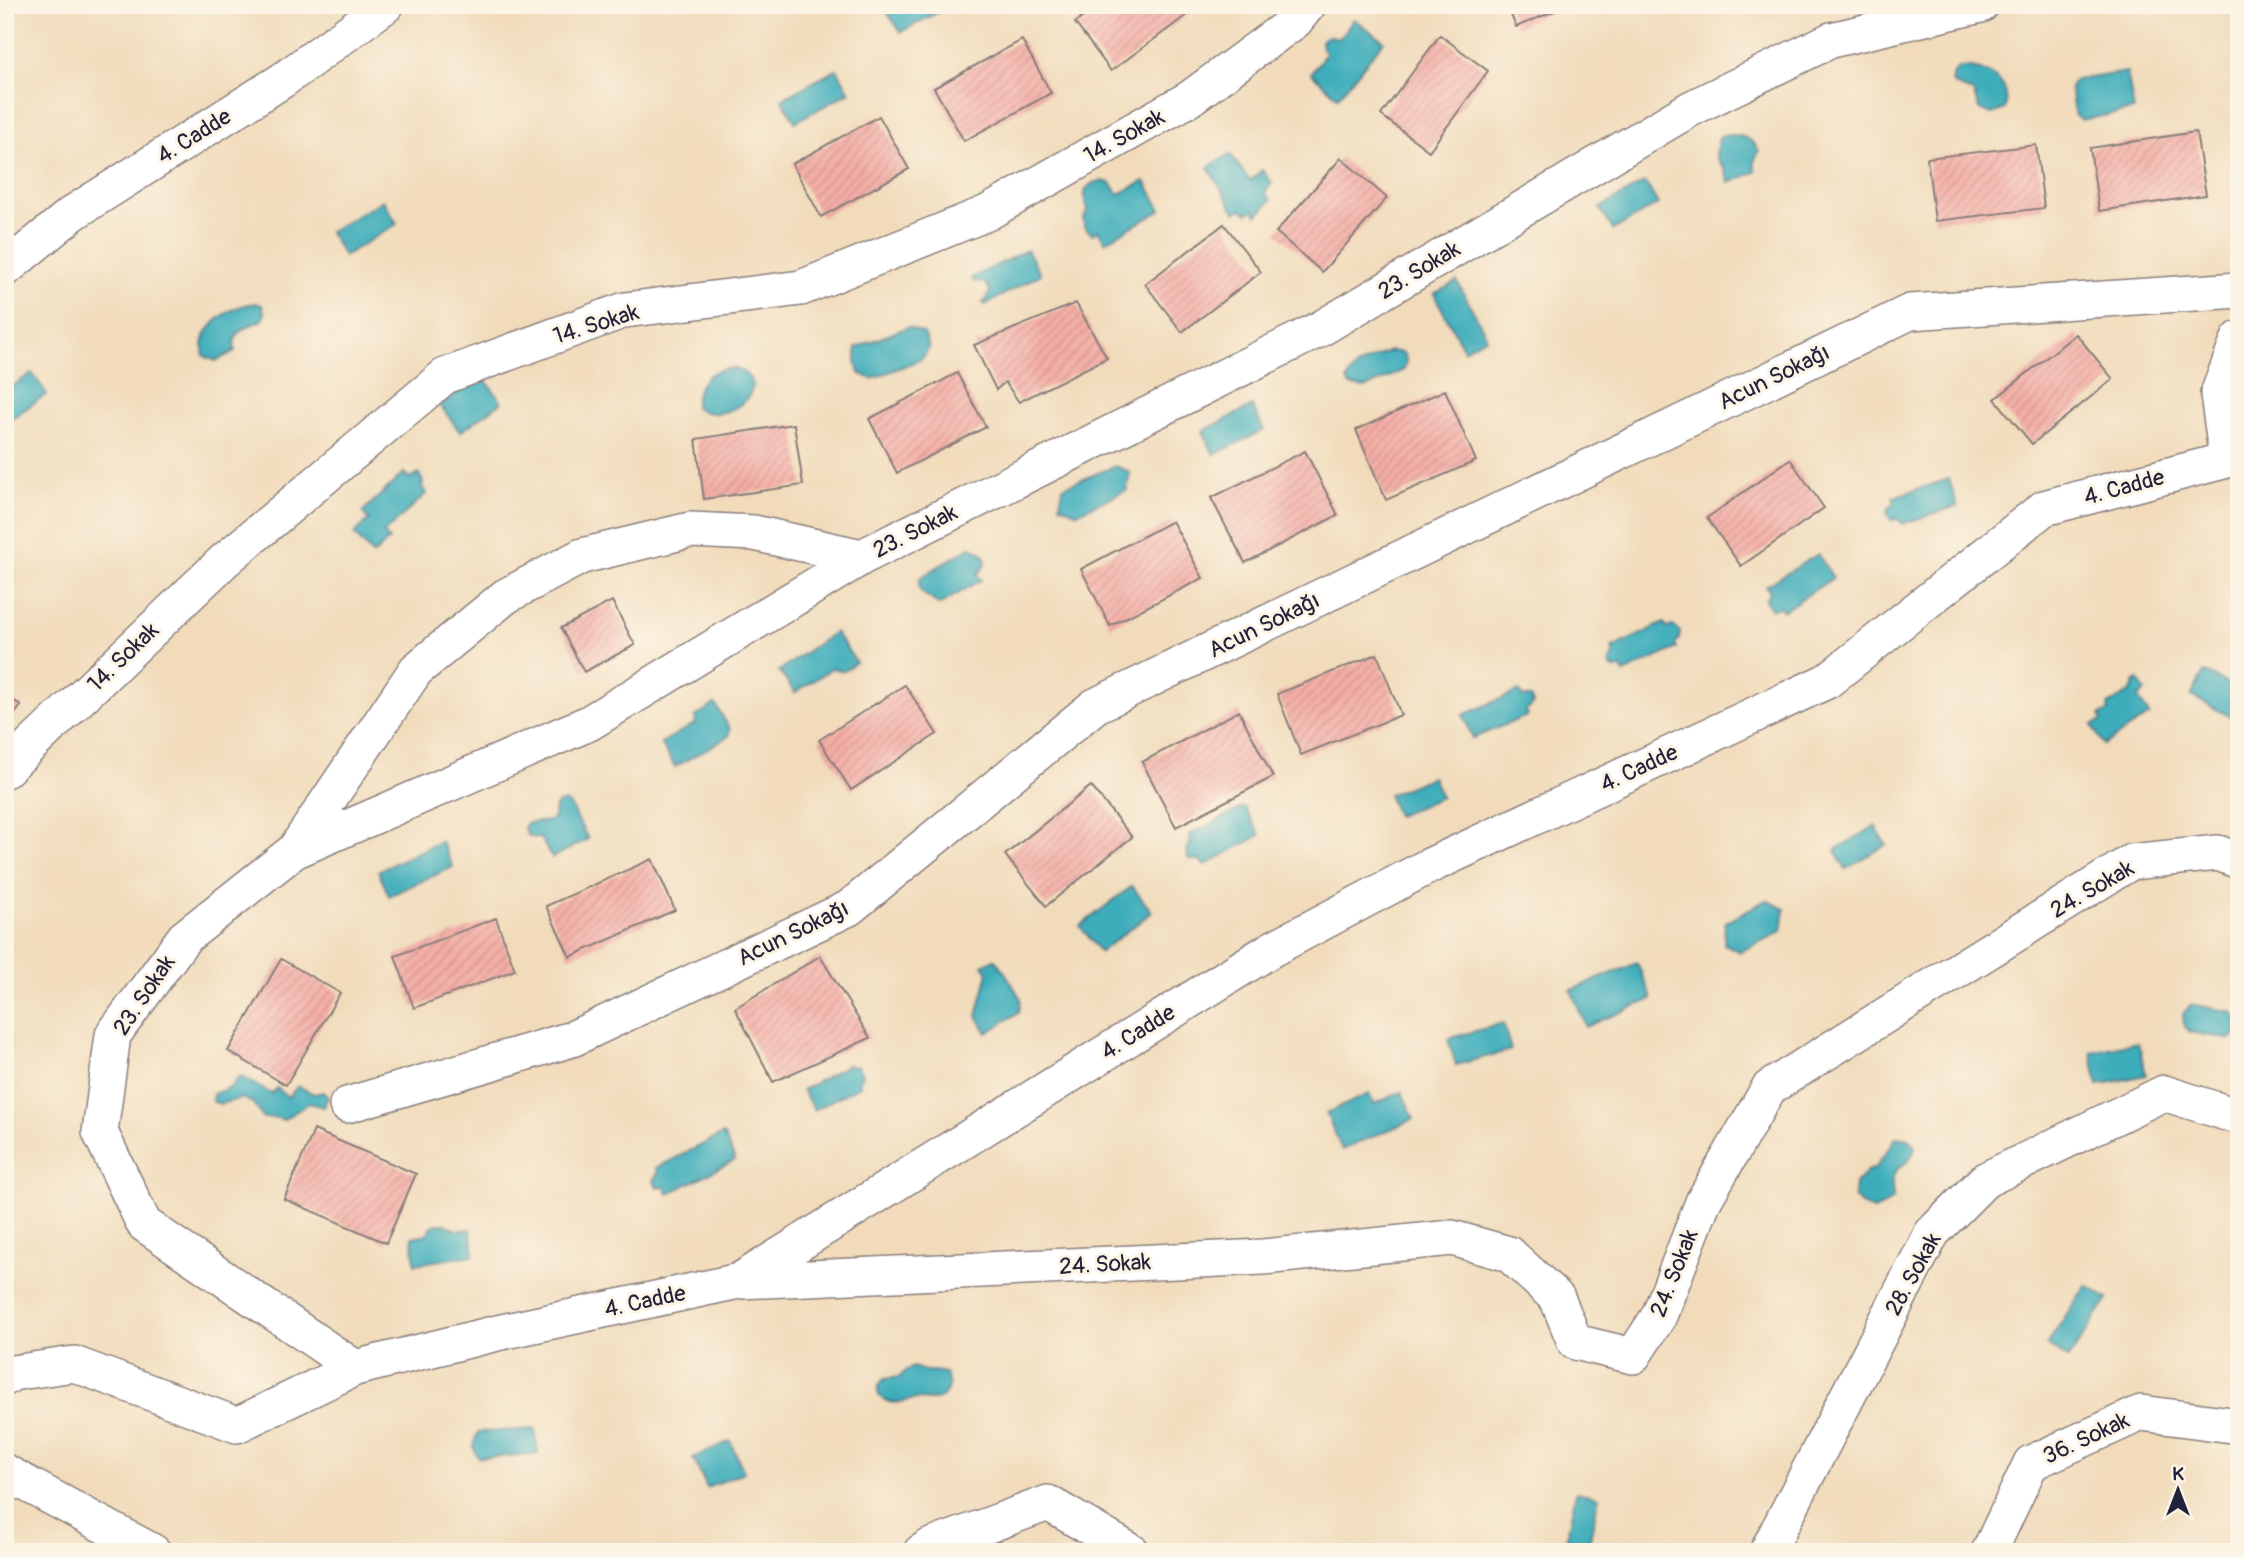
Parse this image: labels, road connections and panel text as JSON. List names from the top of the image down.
{
  "streets": {
    "street": [
      "4. Cadde",
      "14. Sokak",
      "23. Sokak",
      "Acun Sokağı",
      "24. Sokak",
      "28. Sokak",
      "36. Sokak"
    ]
  },
  "crossings": [
    ["4. Cadde", "23. Sokak"],
    ["4. Cadde", "24. Sokak"]
  ],
  "north": "top"
}
